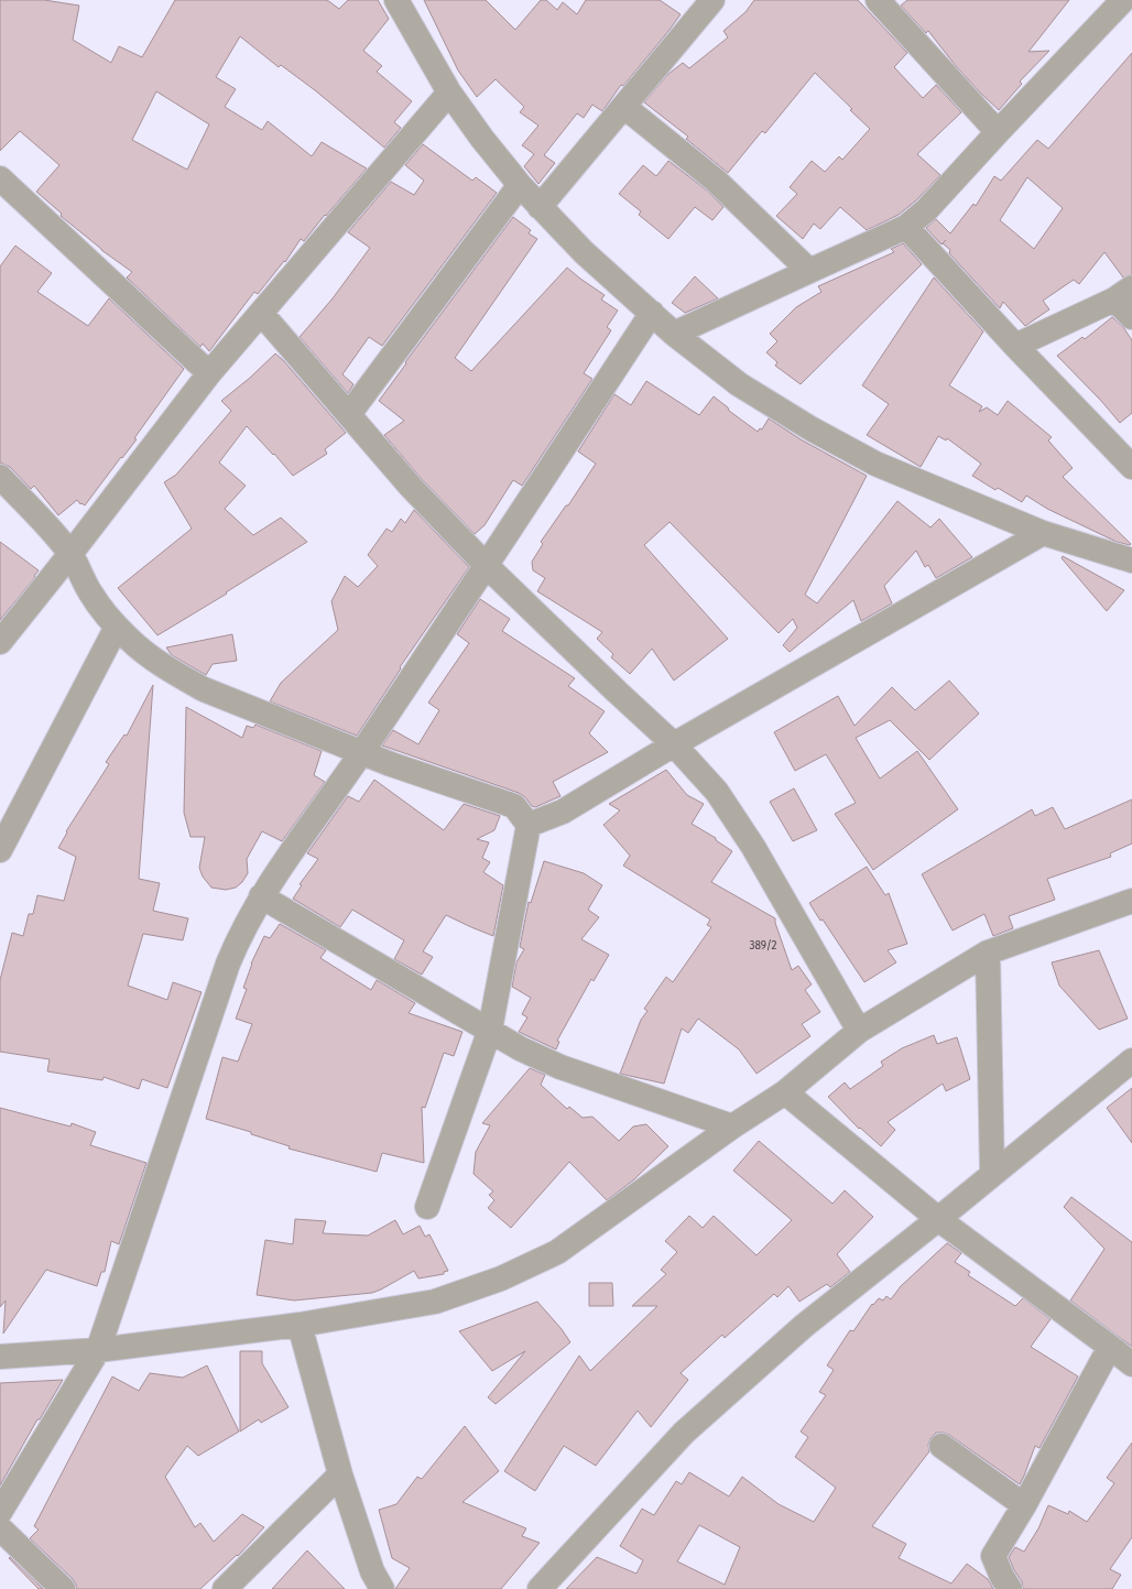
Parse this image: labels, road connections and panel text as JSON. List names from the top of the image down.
{
  "house_numbers": ["389/2"]
}
